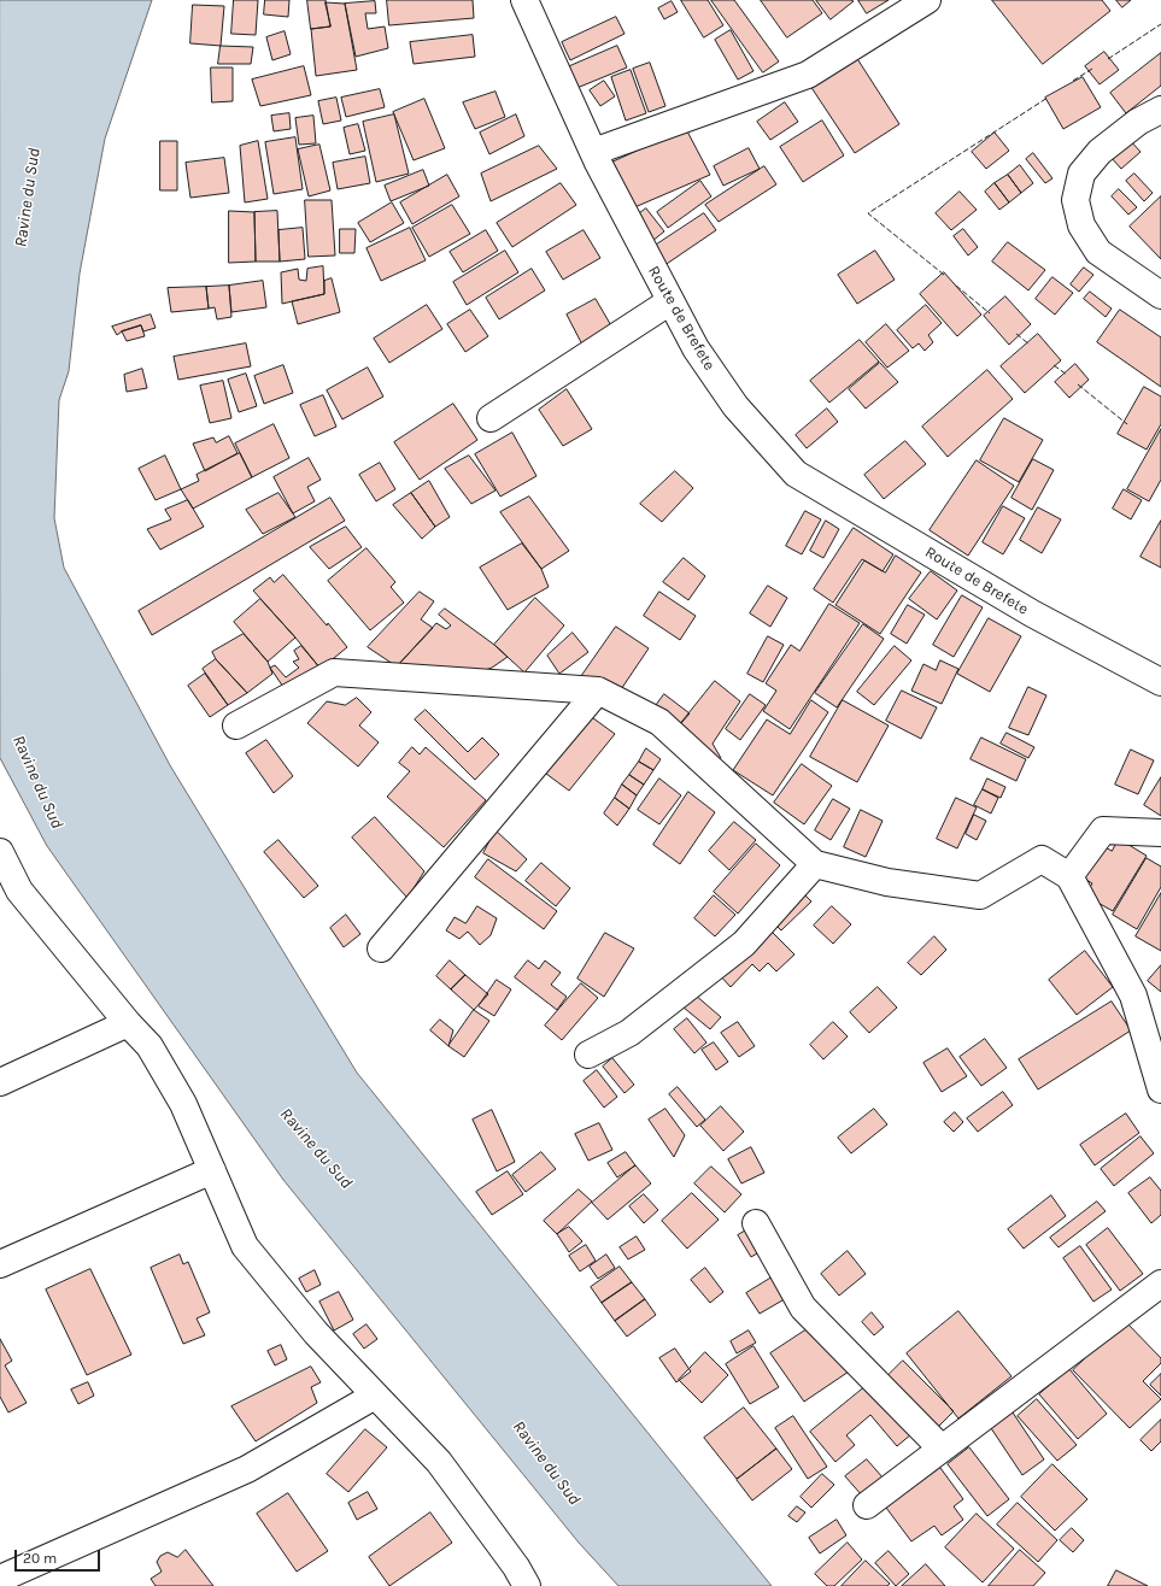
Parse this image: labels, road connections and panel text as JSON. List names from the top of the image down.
{
  "streets": {
    "street": ["Route de Brefete"]
  },
  "water": ["Ravine du Sud"],
  "scale_bar": "20 m"
}
